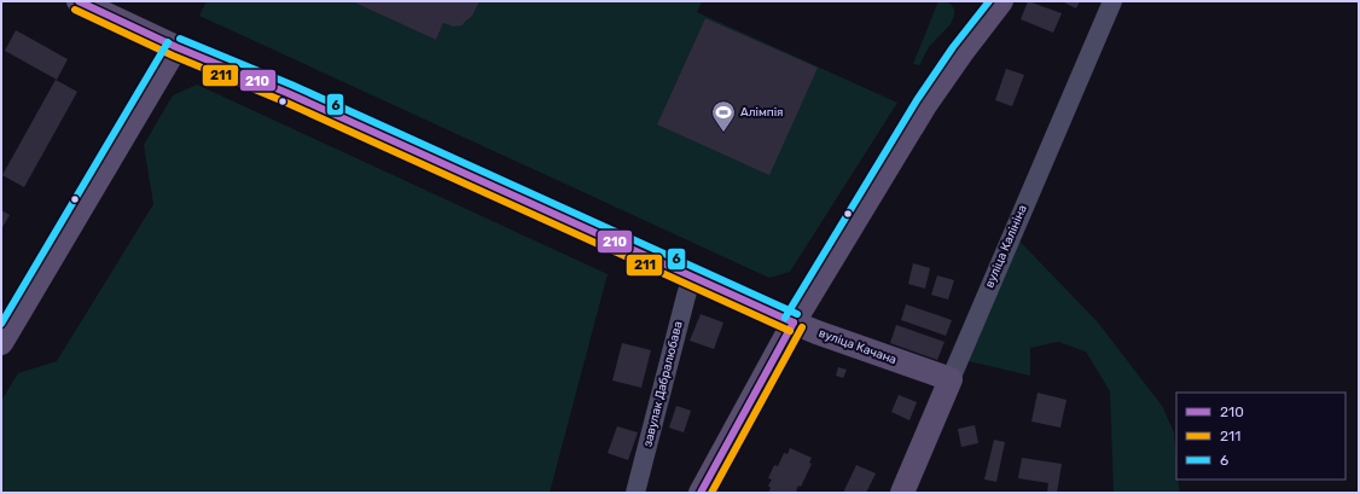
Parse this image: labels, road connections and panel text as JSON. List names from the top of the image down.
{
  "streets": {
    "main road": ["вуліца Калініна", "вуліца Качана"],
    "street": ["завулак Дабралюбава"]
  },
  "crossings": [
    ["вуліца Калініна", "вуліца Качана"],
    ["вуліца Качана", "завулак Дабралюбава"]
  ],
  "places": {
    "sports": ["Алімпія"]
  },
  "lines": ["transit line 210", "transit line 6", "transit line 211"],
  "legend": ["210", "211", "6"]
}
